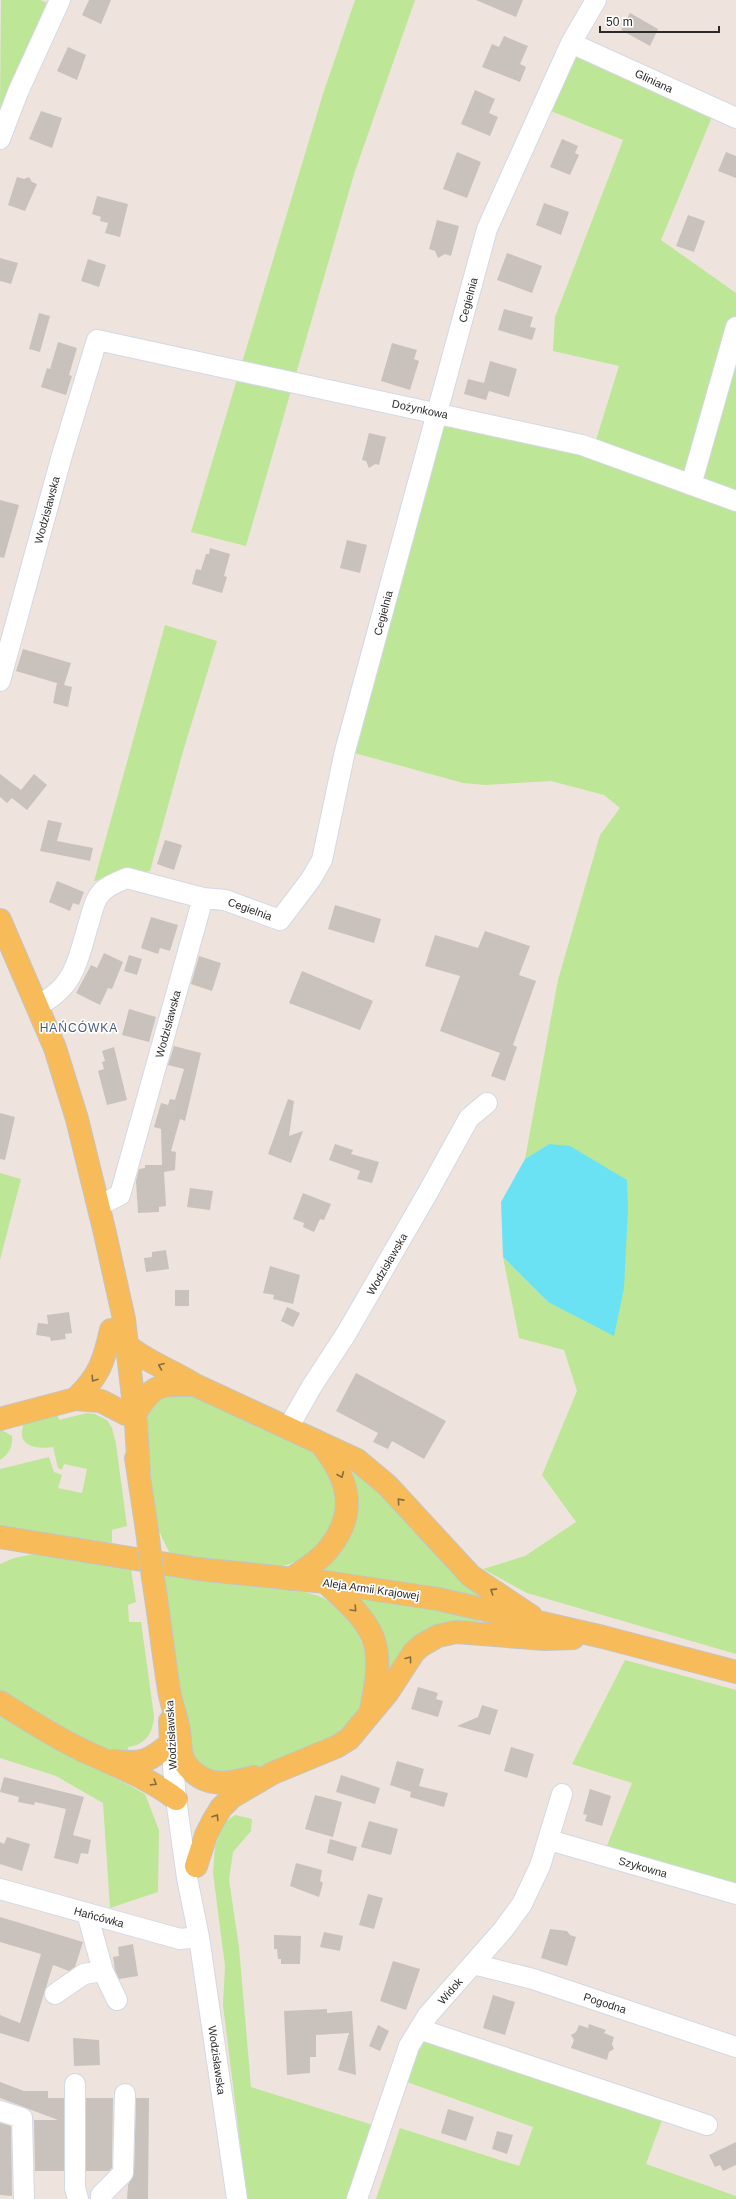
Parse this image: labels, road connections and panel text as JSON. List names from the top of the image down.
{
  "streets": {
    "main road": ["Wodzisławska", "Aleja Armii Krajowej"],
    "street": [
      "Gliniana",
      "Cegielnia",
      "Dożynkowa",
      "Szykowna",
      "Hańcówka",
      "Widok",
      "Pogodna"
    ]
  },
  "crossings": [
    ["Gliniana", "Cegielnia"],
    ["Cegielnia", "Dożynkowa"],
    ["Cegielnia", "Wodzisławska"],
    ["Dożynkowa", "Wodzisławska"],
    ["Wodzisławska", "Hańcówka"],
    ["Szykowna", "Widok"],
    ["Widok", "Pogodna"]
  ],
  "districts": ["HAŃCÓWKA"],
  "scale_bar": "50 m"
}
